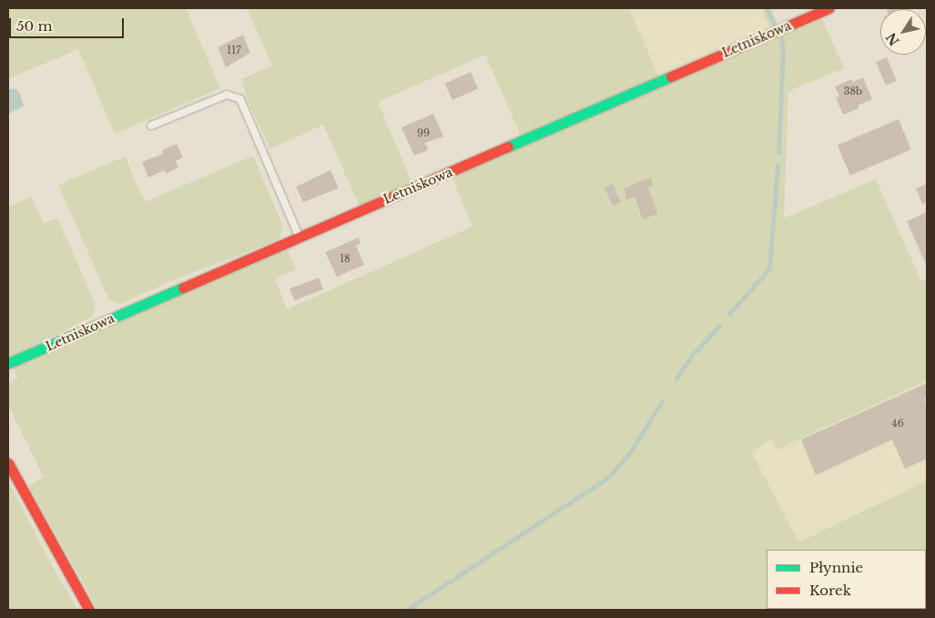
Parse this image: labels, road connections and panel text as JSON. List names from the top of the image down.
{
  "streets": {
    "street": ["Letniskowa"]
  },
  "house_numbers": [
    "117",
    "38b",
    "99",
    "18",
    "46"
  ],
  "legend": ["Płynnie", "Korek"],
  "scale_bar": "50 m",
  "north": "bottom left"
}
